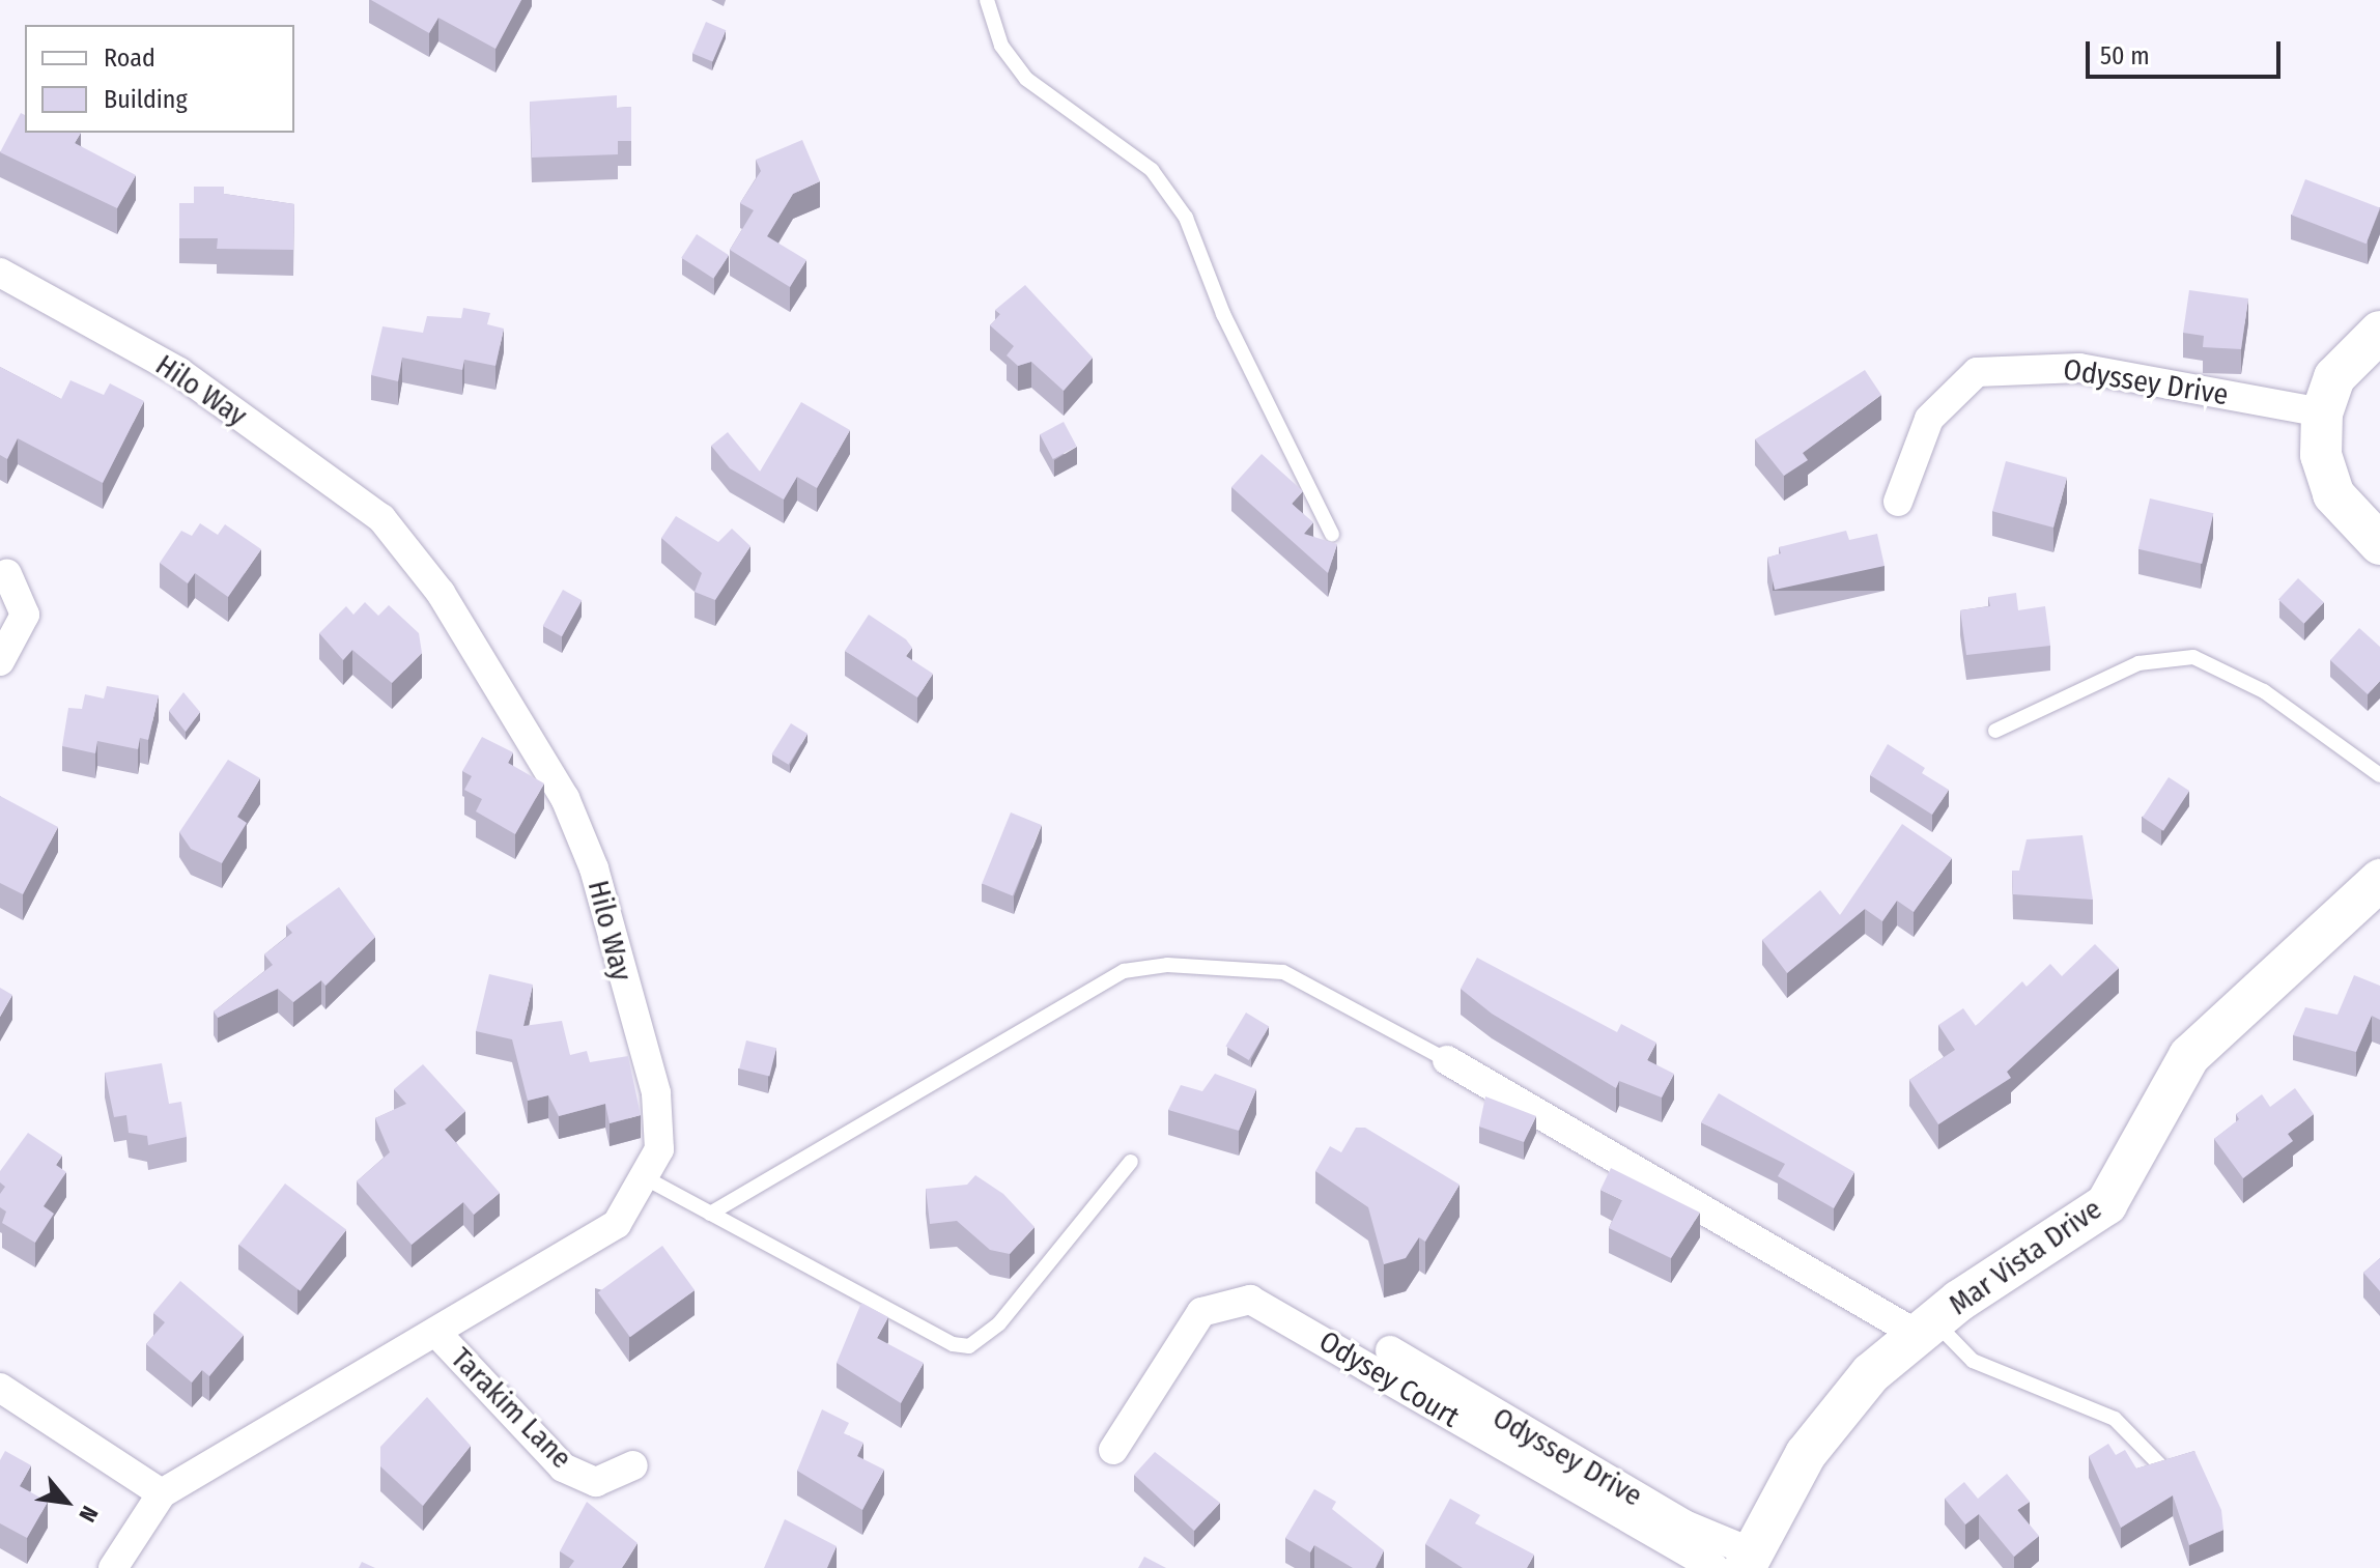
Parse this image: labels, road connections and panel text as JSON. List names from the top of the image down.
{
  "streets": {
    "street": [
      "Odyssey Drive",
      "Hilo Way",
      "Mar Vista Drive",
      "Odysey Court",
      "Tarakim Lane"
    ]
  },
  "crossings": [
    ["Odyssey Drive", "Mar Vista Drive"],
    ["Odyssey Drive", "Odysey Court"],
    ["Hilo Way", "Tarakim Lane"],
    ["Mar Vista Drive", "Odysey Court"]
  ],
  "legend": ["Road", "Building"],
  "scale_bar": "50 m",
  "north": "bottom right"
}
